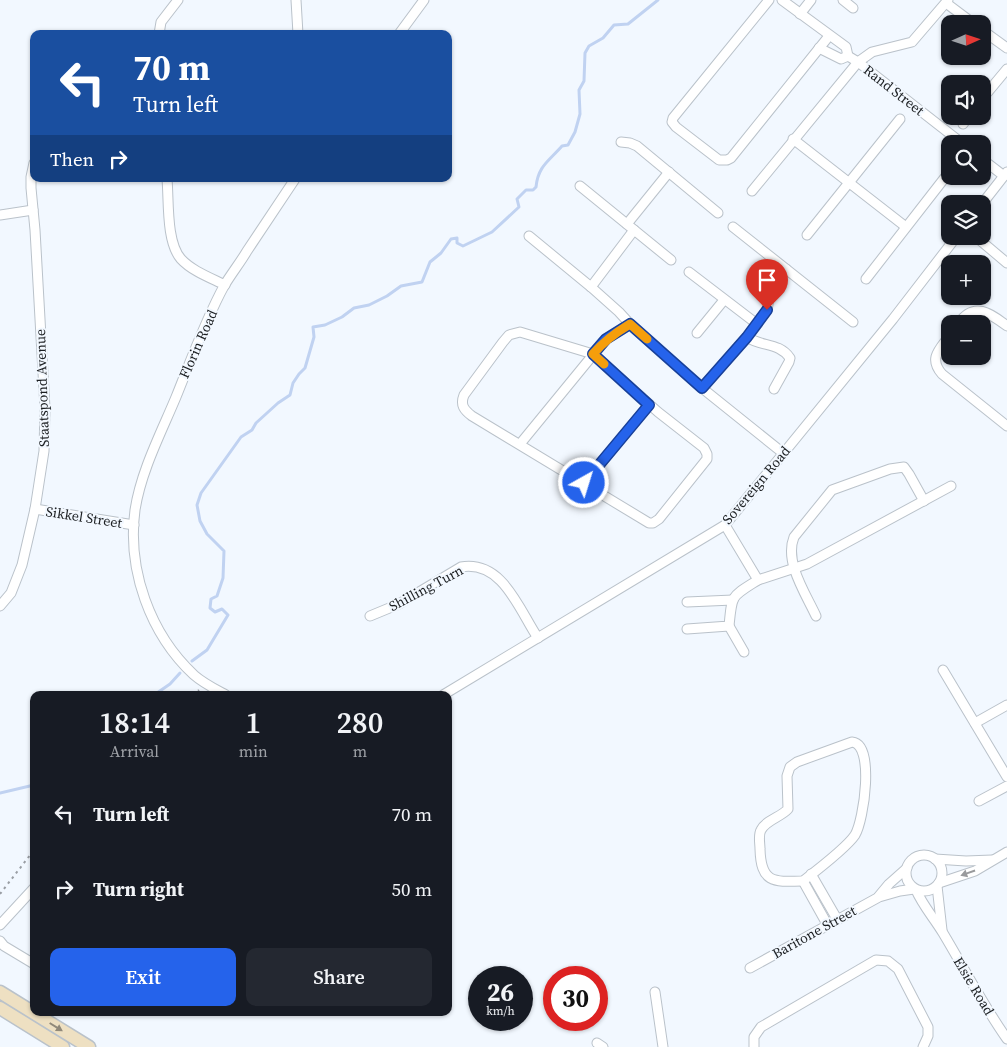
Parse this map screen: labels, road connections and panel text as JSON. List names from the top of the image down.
{
  "streets": {
    "street": [
      "Rand Street",
      "Florin Road",
      "Staatspond Avenue",
      "Sovereign Road",
      "Sikkel Street",
      "Shilling Turn",
      "Baritone Street",
      "Elsie Road"
    ]
  },
  "crossings": [
    ["Florin Road", "Sikkel Street"],
    ["Staatspond Avenue", "Sikkel Street"],
    ["Sovereign Road", "Shilling Turn"],
    ["Baritone Street", "Elsie Road"]
  ],
  "north": "right",
  "page": {
    "map_buttons": ["+", "−"],
    "turn": ["70 m", "Turn left"],
    "then": "Then",
    "eta": [
      "18:14",
      "Arrival",
      "1",
      "min",
      "280",
      "m"
    ],
    "list": [
      {
        "name": "Turn left",
        "value": "70 m"
      },
      {
        "name": "Turn right",
        "value": "50 m"
      }
    ],
    "buttons": ["Exit", "Share"],
    "speed": "26 km/h",
    "limit": "30"
  }
}
